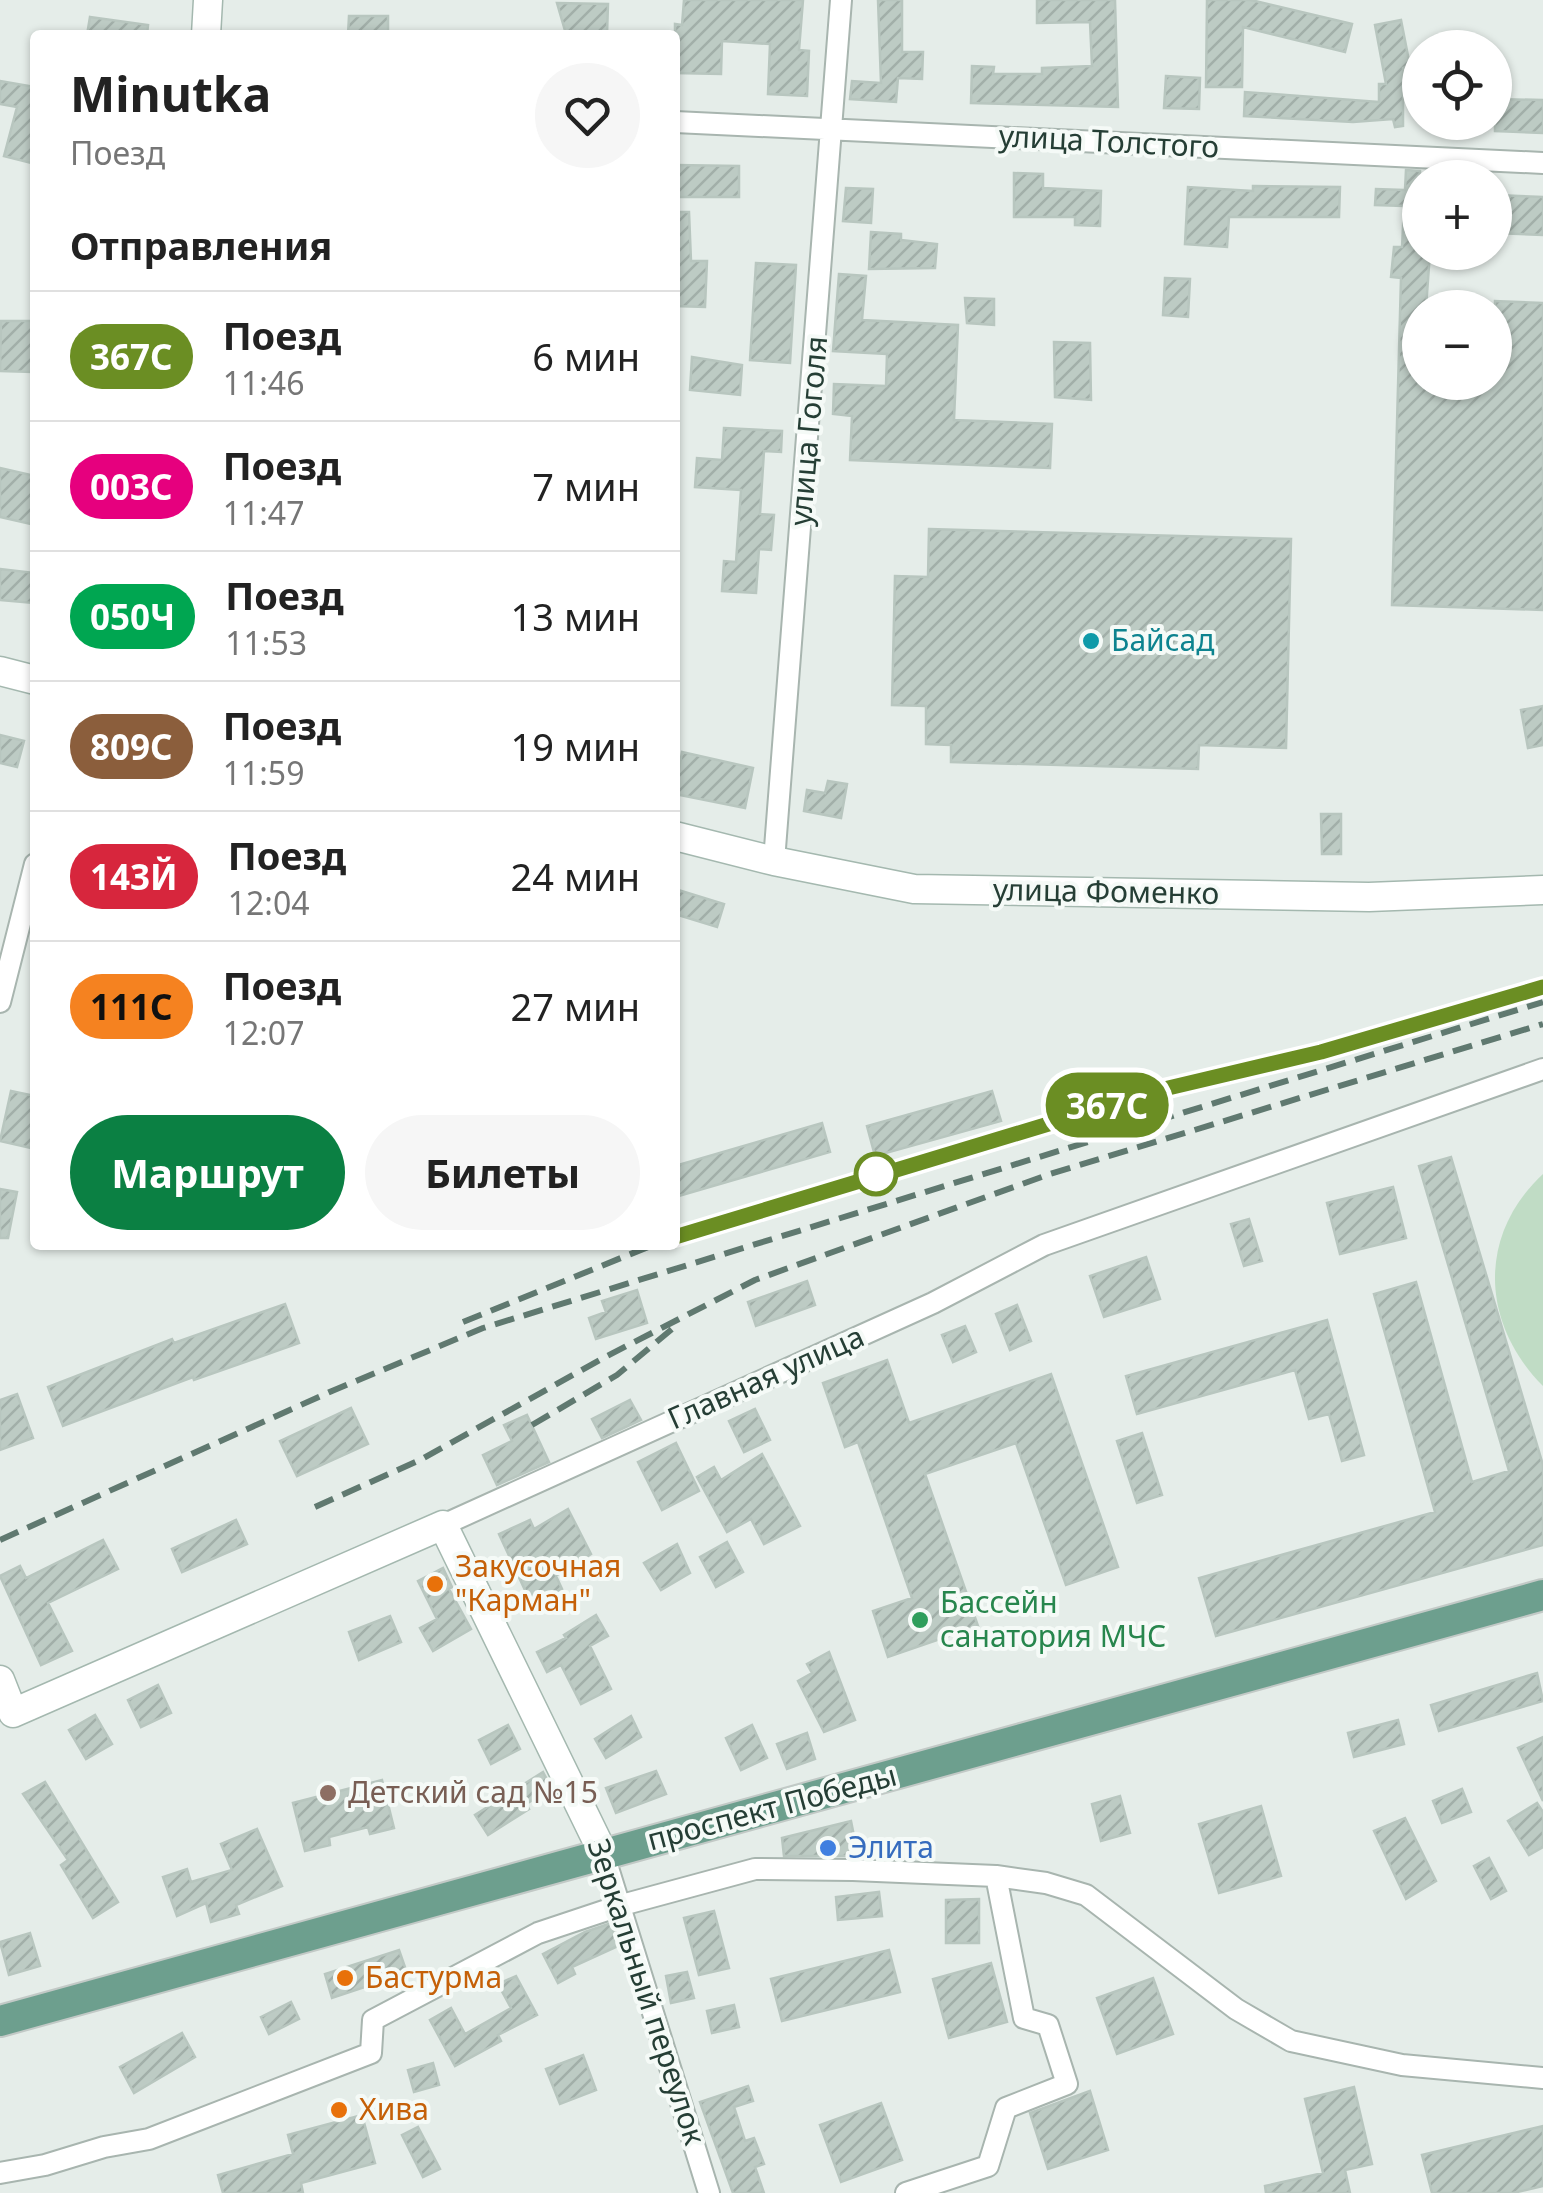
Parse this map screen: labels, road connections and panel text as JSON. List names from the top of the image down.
{
  "streets": {
    "main road": ["проспект Победы"],
    "street": [
      "улица Толстого",
      "улица Гоголя",
      "улица Фоменко",
      "Главная улица",
      "Зеркальный переулок"
    ]
  },
  "crossings": [
    ["улица Толстого", "улица Гоголя"],
    ["улица Гоголя", "улица Фоменко"],
    ["Главная улица", "Зеркальный переулок"],
    ["проспект Победы", "Зеркальный переулок"]
  ],
  "places": [
    "Байсад",
    "Закусочная \"Карман\"",
    "Бассейн санатория МЧС",
    "Детский сад №15",
    "Элита",
    "Бастурма",
    "Хива"
  ],
  "page": {
    "on_map": "367С",
    "map_buttons": ["+", "−"],
    "heading": [
      ["Minutka", "Поезд"],
      "Отправления"
    ],
    "list": [
      {
        "mark": "367С",
        "name": "Поезд",
        "note": "11:46",
        "value": "6 мин"
      },
      {
        "mark": "003С",
        "name": "Поезд",
        "note": "11:47",
        "value": "7 мин"
      },
      {
        "mark": "050Ч",
        "name": "Поезд",
        "note": "11:53",
        "value": "13 мин"
      },
      {
        "mark": "809С",
        "name": "Поезд",
        "note": "11:59",
        "value": "19 мин"
      },
      {
        "mark": "143Й",
        "name": "Поезд",
        "note": "12:04",
        "value": "24 мин"
      },
      {
        "mark": "111С",
        "name": "Поезд",
        "note": "12:07",
        "value": "27 мин"
      }
    ],
    "buttons": ["Маршрут", "Билеты"]
  }
}
